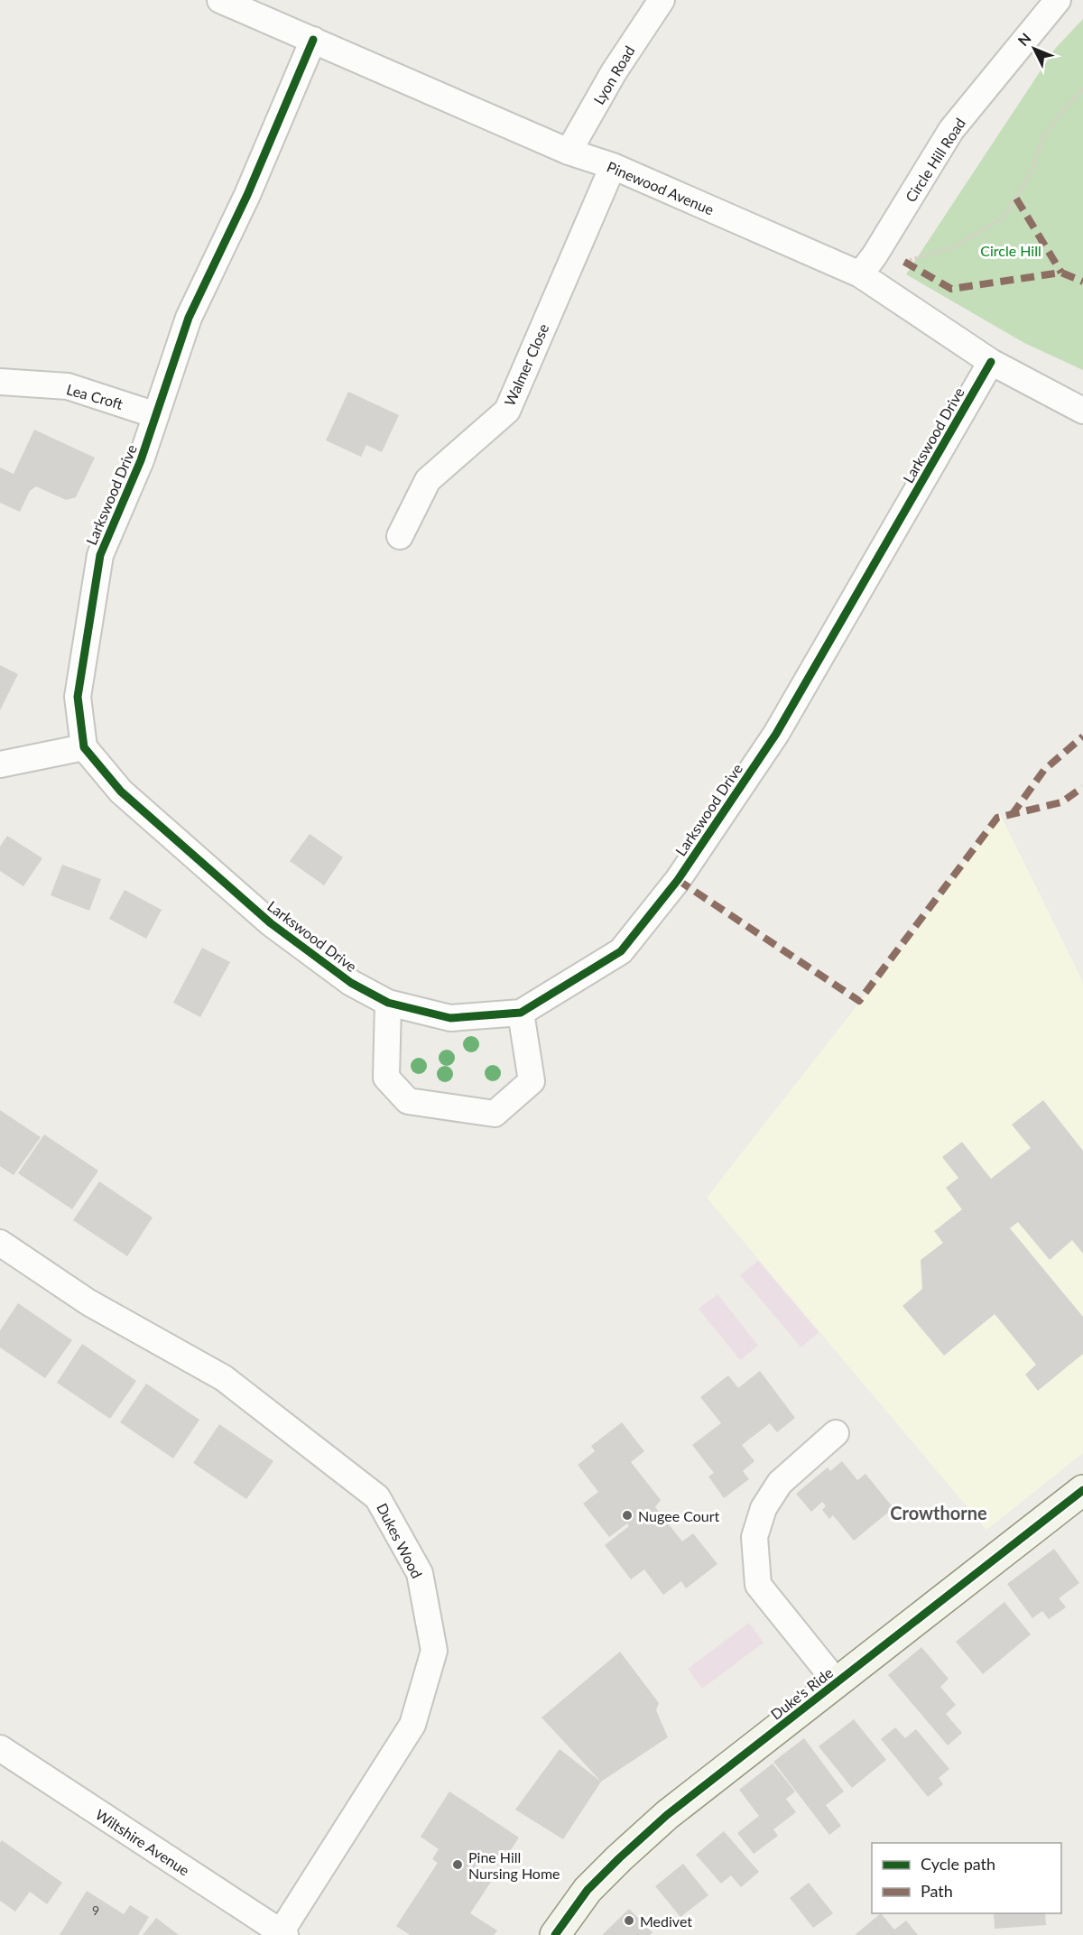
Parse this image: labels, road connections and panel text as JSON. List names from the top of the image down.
{
  "streets": {
    "main road": ["Duke's Ride"],
    "street": [
      "Lyon Road",
      "Circle Hill Road",
      "Pinewood Avenue",
      "Walmer Close",
      "Lea Croft",
      "Larkswood Drive",
      "Dukes Wood",
      "Wiltshire Avenue"
    ]
  },
  "crossings": [
    ["Lyon Road", "Pinewood Avenue"],
    ["Circle Hill Road", "Pinewood Avenue"],
    ["Pinewood Avenue", "Walmer Close"],
    ["Pinewood Avenue", "Larkswood Drive"],
    ["Lea Croft", "Larkswood Drive"],
    ["Dukes Wood", "Wiltshire Avenue"]
  ],
  "districts": ["Crowthorne"],
  "parks": ["Circle Hill"],
  "places": ["Nugee Court", "Pine Hill Nursing Home", "Medivet"],
  "house_numbers": ["9"],
  "legend": ["Cycle path", "Path"],
  "north": "top left"
}
